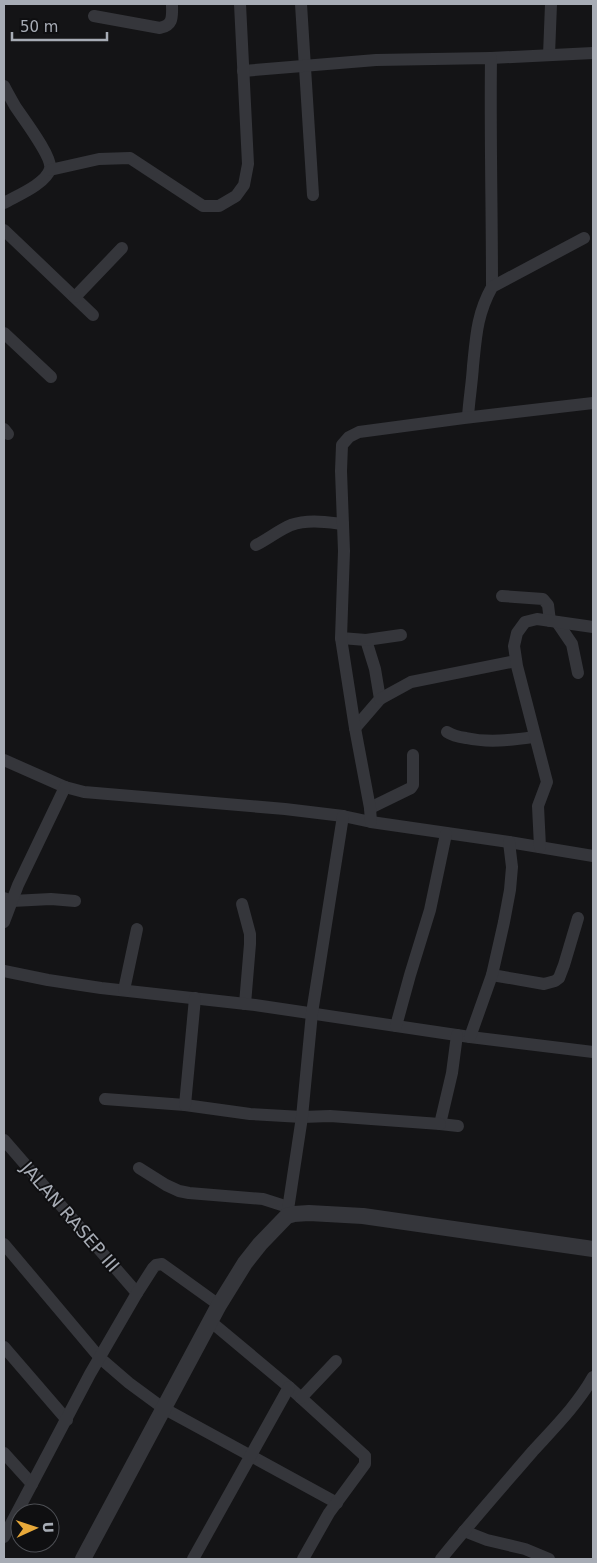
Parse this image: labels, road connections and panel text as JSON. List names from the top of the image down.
{
  "streets": {
    "street": ["JALAN RASEP III"]
  },
  "scale_bar": "50 m",
  "north": "right"
}
